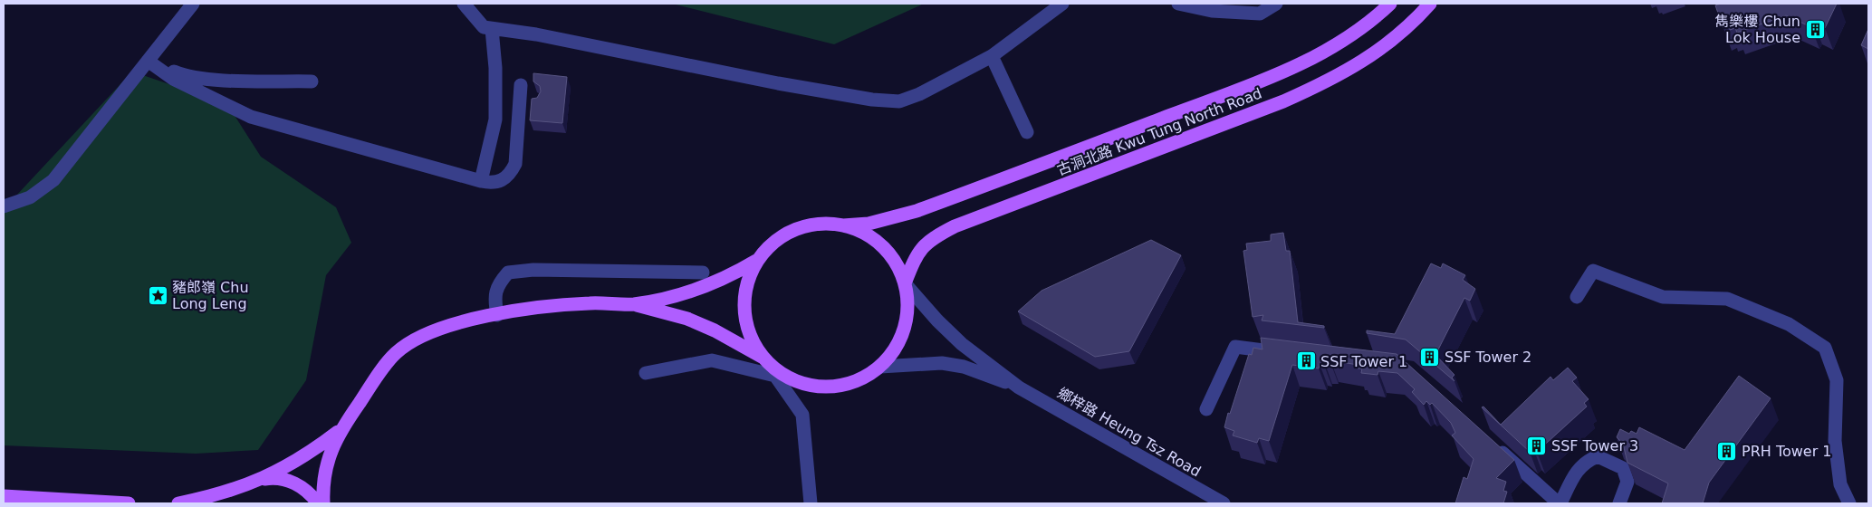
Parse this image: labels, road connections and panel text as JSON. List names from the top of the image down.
{
  "streets": {
    "main road": ["古洞北路 Kwu Tung North Road"],
    "street": ["鄉梓路 Heung Tsz Road"]
  },
  "crossings": [
    ["古洞北路 Kwu Tung North Road", "鄉梓路 Heung Tsz Road"]
  ],
  "places": {
    "building": [
      "雋樂樓 Chun Lok House",
      "SSF Tower 2",
      "SSF Tower 1",
      "SSF Tower 3",
      "PRH Tower 1"
    ],
    "place": ["豬郎嶺 Chu Long Leng"]
  }
}
